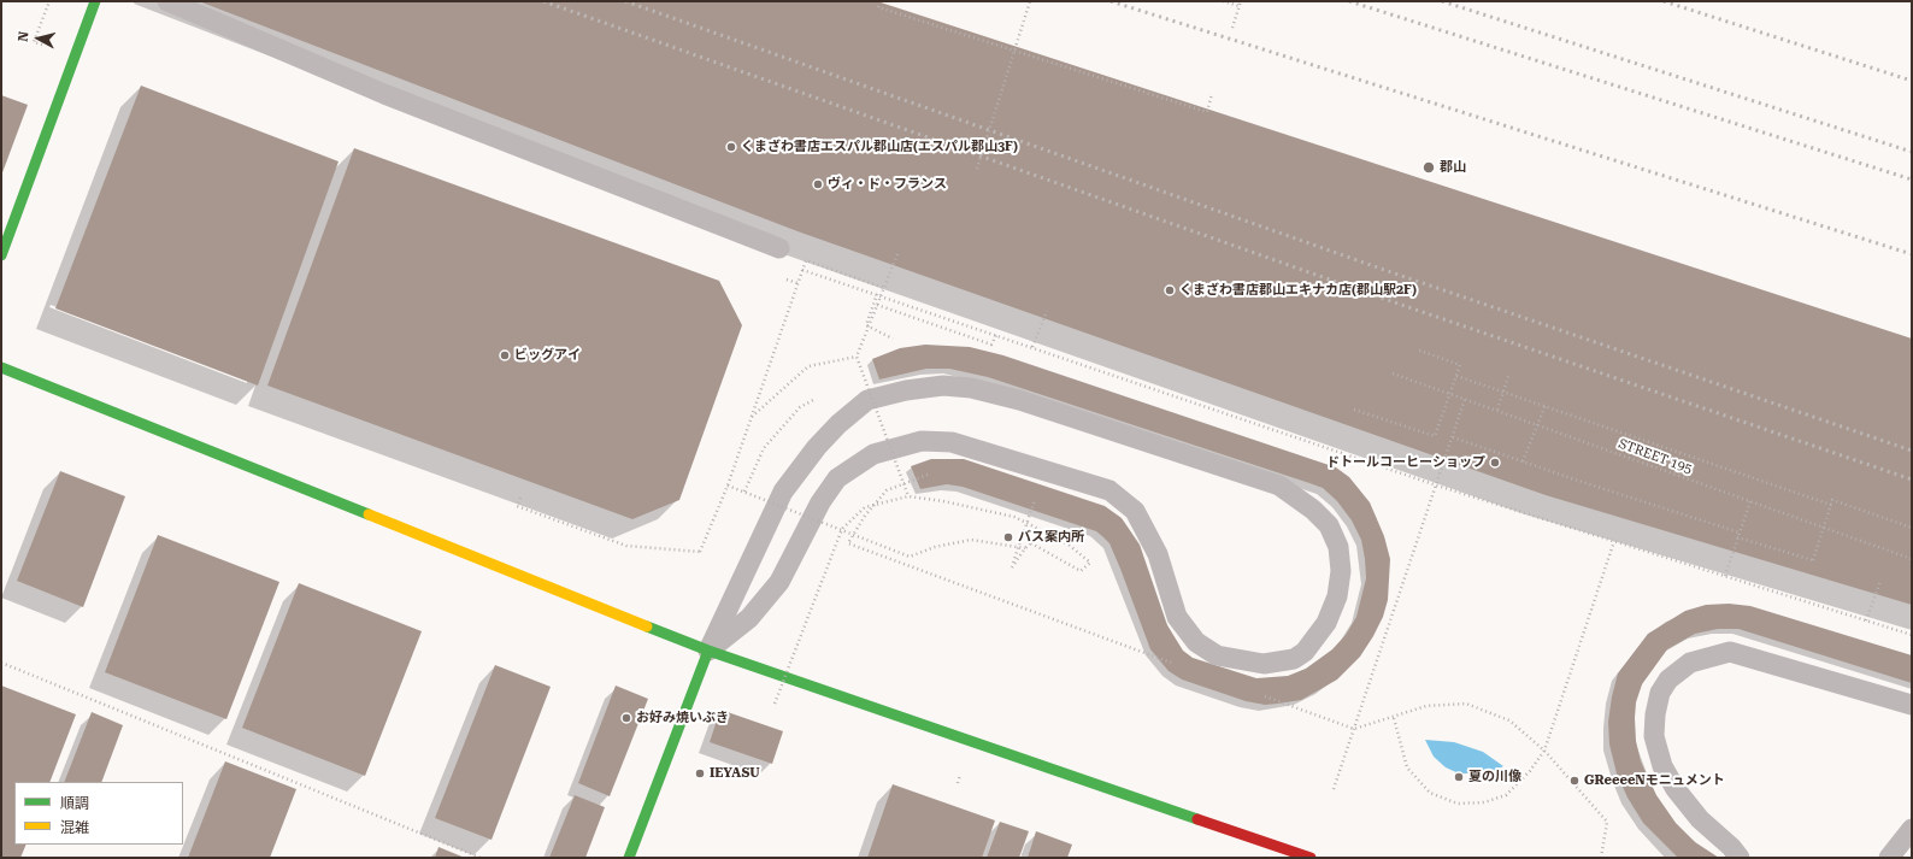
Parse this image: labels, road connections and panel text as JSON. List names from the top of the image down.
{
  "streets": {
    "path": ["STREET 195"]
  },
  "places": [
    "くまざわ書店エスパル郡山店(エスパル郡山3F)",
    "郡山",
    "ヴィ・ド・フランス",
    "くまざわ書店郡山エキナカ店(郡山駅2F)",
    "ビッグアイ",
    "ドトールコーヒーショップ",
    "バス案内所",
    "お好み焼いぶき",
    "IEYASU",
    "夏の川像",
    "GReeeeNモニュメント"
  ],
  "legend": ["順調", "混雑"],
  "north": "left"
}
